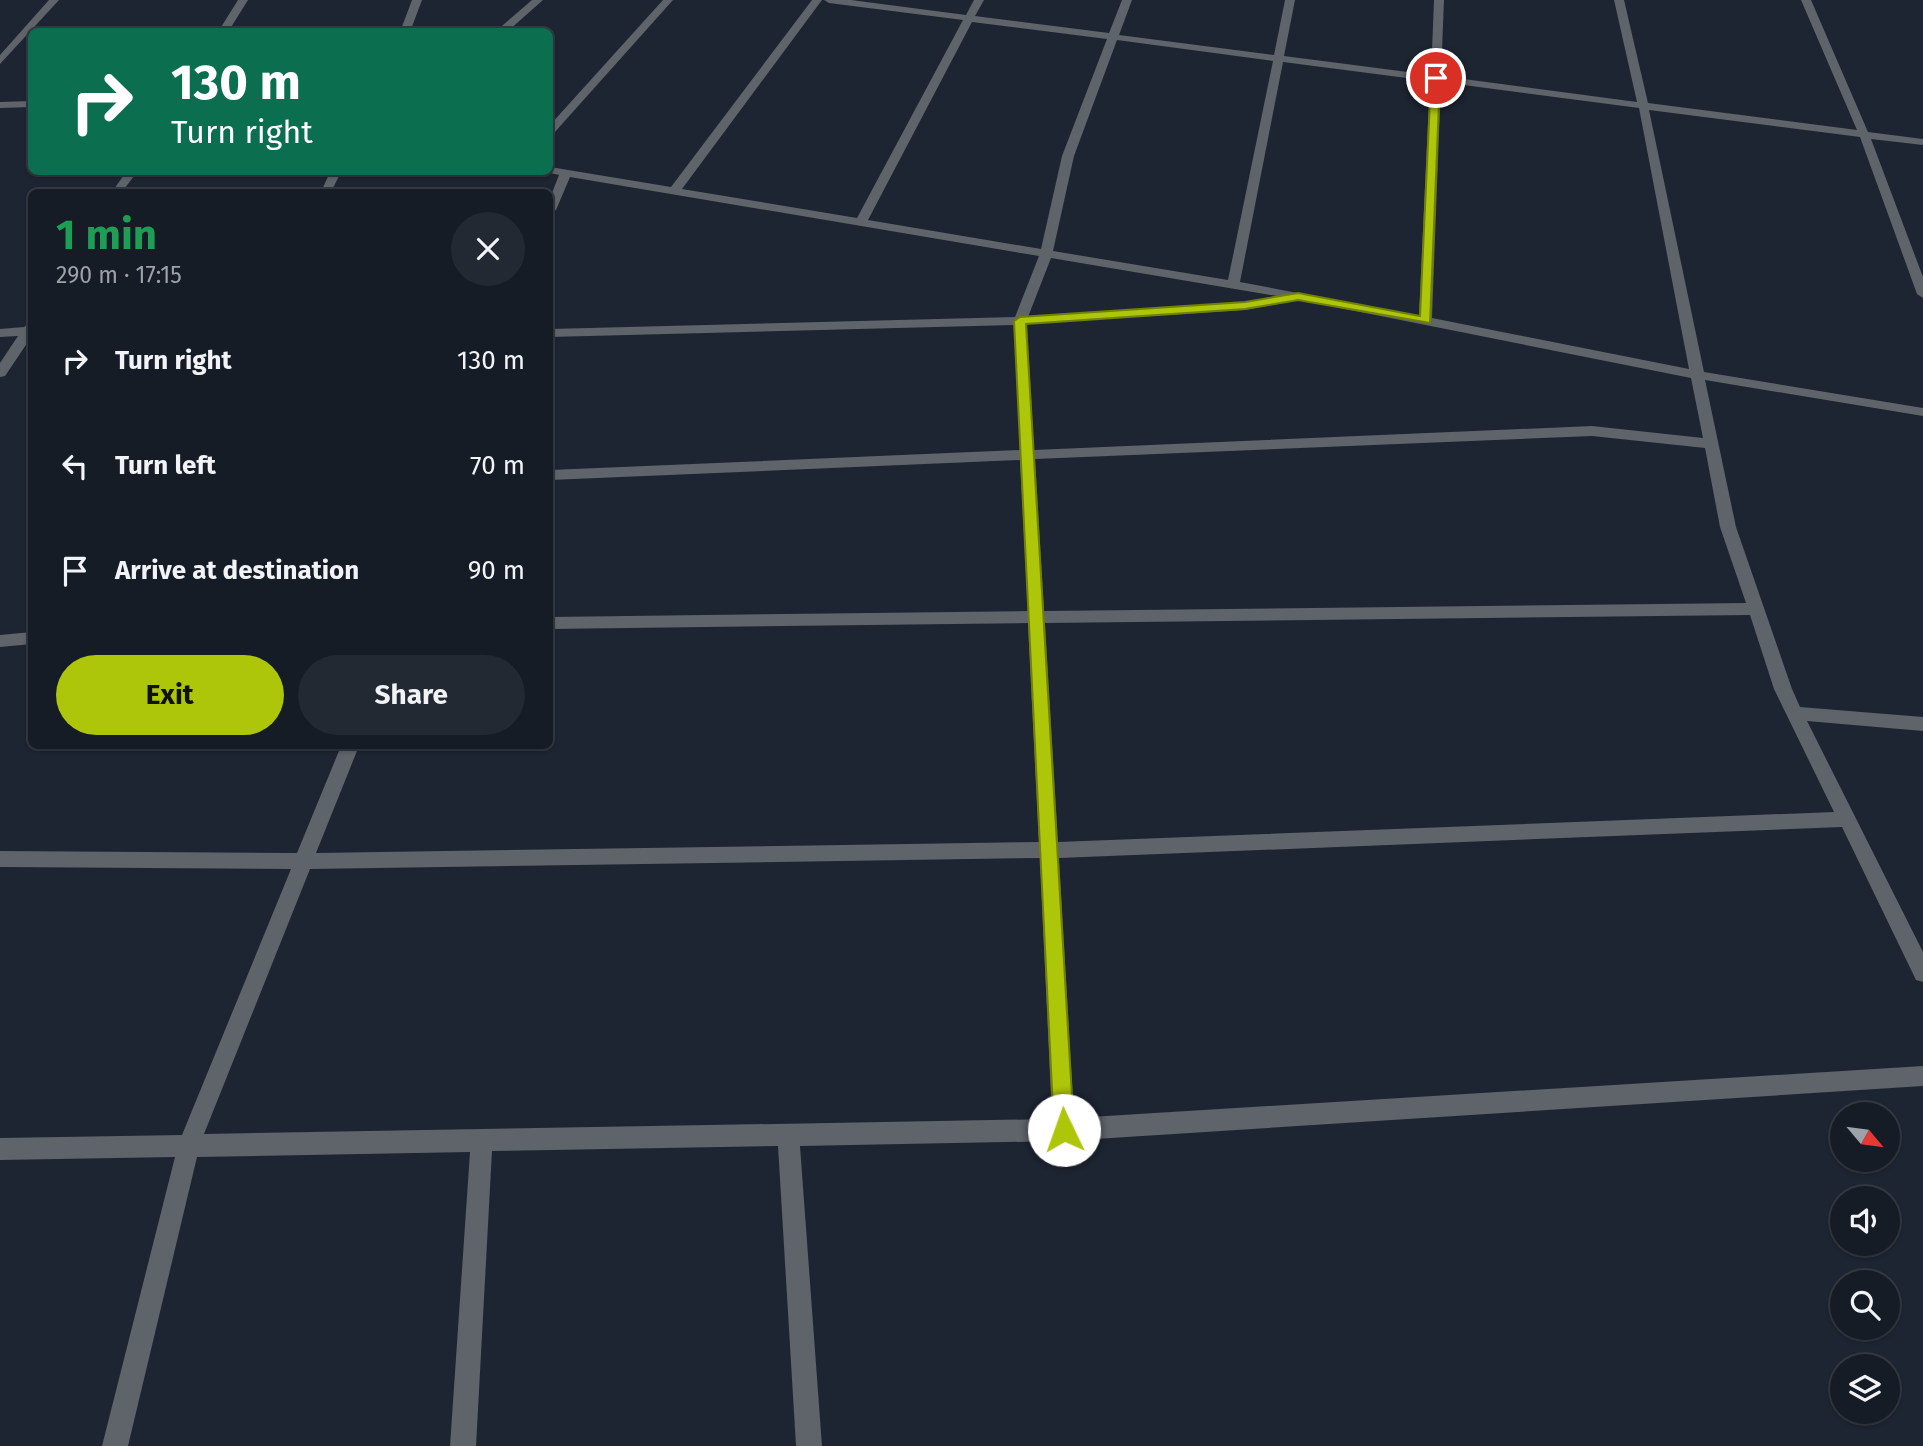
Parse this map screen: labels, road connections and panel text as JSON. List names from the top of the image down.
{
  "north": "bottom right",
  "page": {
    "turn": ["130 m", "Turn right"],
    "heading": ["1 min", "290 m · 17:15"],
    "list": [
      {
        "name": "Turn right",
        "value": "130 m"
      },
      {
        "name": "Turn left",
        "value": "70 m"
      },
      {
        "name": "Arrive at destination",
        "value": "90 m"
      }
    ],
    "buttons": ["Exit", "Share"]
  }
}
